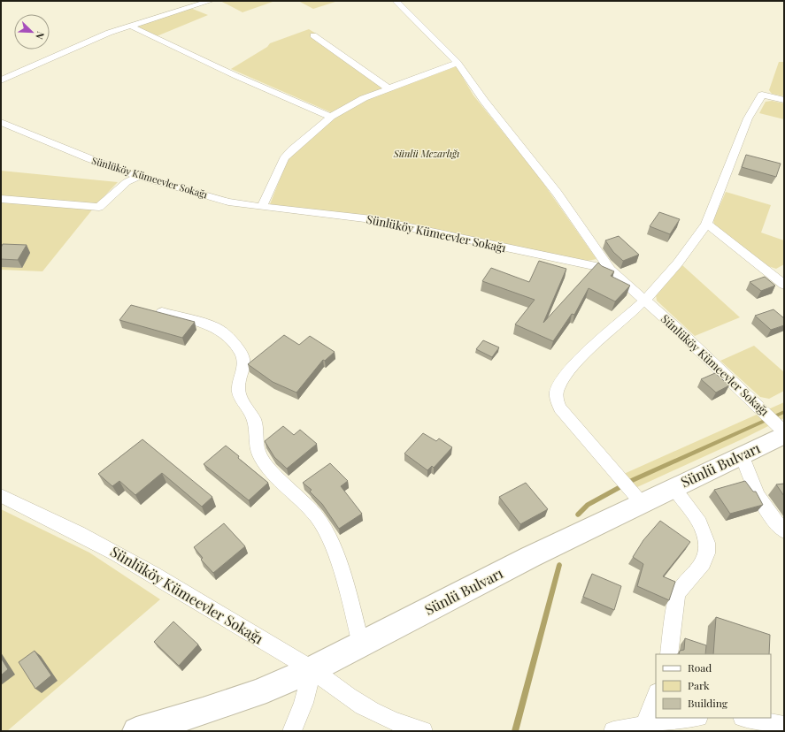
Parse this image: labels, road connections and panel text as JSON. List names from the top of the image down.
{
  "streets": {
    "main road": ["Sünlü Bulvarı"],
    "street": ["Sünlüköy Kümeevler Sokağı"]
  },
  "crossings": [
    ["Sünlüköy Kümeevler Sokağı", "Sünlü Bulvarı"]
  ],
  "parks": ["Sünlü Mezarlığı"],
  "legend": ["Road", "Park", "Building"],
  "north": "bottom right"
}
